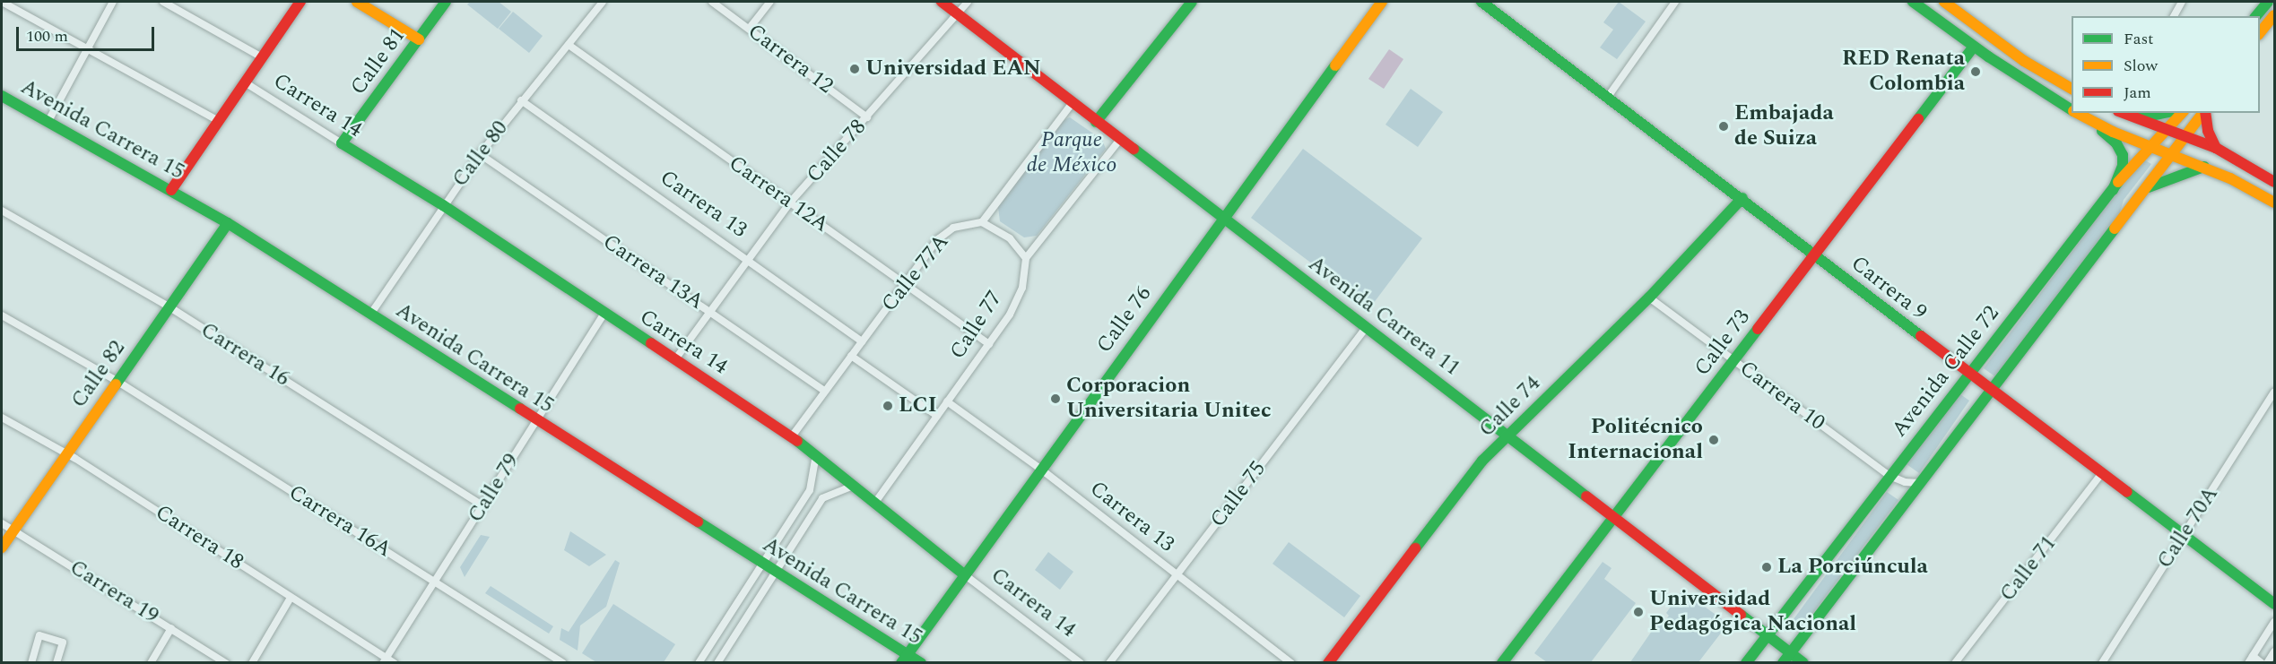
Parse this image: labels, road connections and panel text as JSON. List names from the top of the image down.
{
  "streets": {
    "main road": [
      "Calle 81",
      "Carrera 14",
      "Avenida Carrera 15",
      "Carrera 9",
      "Avenida Carrera 11",
      "Calle 76",
      "Calle 73",
      "Avenida Calle 72",
      "Calle 82",
      "Calle 74"
    ],
    "street": [
      "Carrera 12",
      "Calle 78",
      "Calle 80",
      "Carrera 12A",
      "Carrera 13",
      "Carrera 13A",
      "Calle 77A",
      "Calle 77",
      "Carrera 16",
      "Carrera 10",
      "Calle 79",
      "Calle 75",
      "Carrera 16A",
      "Calle 70A",
      "Carrera 18",
      "Calle 71",
      "Carrera 19"
    ]
  },
  "crossings": [
    ["Carrera 12", "Calle 78"],
    ["Calle 81", "Carrera 14"],
    ["Carrera 14", "Calle 78"],
    ["Carrera 14", "Calle 80"],
    ["Carrera 14", "Calle 77A"],
    ["Carrera 14", "Calle 76"],
    ["Carrera 14", "Calle 77"],
    ["Carrera 14", "Calle 79"],
    ["Avenida Carrera 15", "Calle 80"],
    ["Avenida Carrera 15", "Calle 76"],
    ["Avenida Carrera 15", "Calle 82"],
    ["Avenida Carrera 15", "Calle 79"],
    ["Calle 78", "Carrera 12A"],
    ["Calle 78", "Carrera 13"],
    ["Calle 78", "Carrera 13A"],
    ["Calle 78", "Avenida Carrera 11"],
    ["Calle 80", "Carrera 12A"],
    ["Calle 80", "Carrera 13"],
    ["Calle 80", "Carrera 13A"],
    ["Carrera 12A", "Calle 77A"],
    ["Carrera 12A", "Calle 77"],
    ["Carrera 13", "Calle 77A"],
    ["Carrera 13", "Calle 76"],
    ["Carrera 13", "Calle 77"],
    ["Carrera 13", "Calle 75"],
    ["Carrera 13A", "Calle 77A"],
    ["Calle 77A", "Calle 77"],
    ["Carrera 9", "Calle 73"],
    ["Carrera 9", "Avenida Calle 72"],
    ["Carrera 9", "Calle 74"],
    ["Carrera 9", "Calle 70A"],
    ["Carrera 9", "Calle 71"],
    ["Avenida Carrera 11", "Calle 76"],
    ["Avenida Carrera 11", "Calle 73"],
    ["Avenida Carrera 11", "Avenida Calle 72"],
    ["Avenida Carrera 11", "Calle 74"],
    ["Avenida Carrera 11", "Calle 75"],
    ["Calle 73", "Carrera 10"],
    ["Carrera 16", "Calle 82"],
    ["Carrera 16", "Calle 79"],
    ["Avenida Calle 72", "Carrera 10"],
    ["Calle 82", "Carrera 16A"],
    ["Calle 82", "Carrera 18"],
    ["Calle 82", "Carrera 19"],
    ["Carrera 10", "Calle 74"],
    ["Calle 79", "Carrera 16A"],
    ["Calle 79", "Carrera 18"]
  ],
  "parks": ["Parque de México"],
  "places": [
    "Universidad EAN",
    "RED Renata Colombia",
    "Embajada de Suiza",
    "Corporacion Universitaria Unitec",
    "LCI",
    "Politécnico Internacional",
    "La Porciúncula",
    "Universidad Pedagógica Nacional"
  ],
  "legend": ["Fast", "Slow", "Jam"],
  "scale_bar": "100 m"
}
